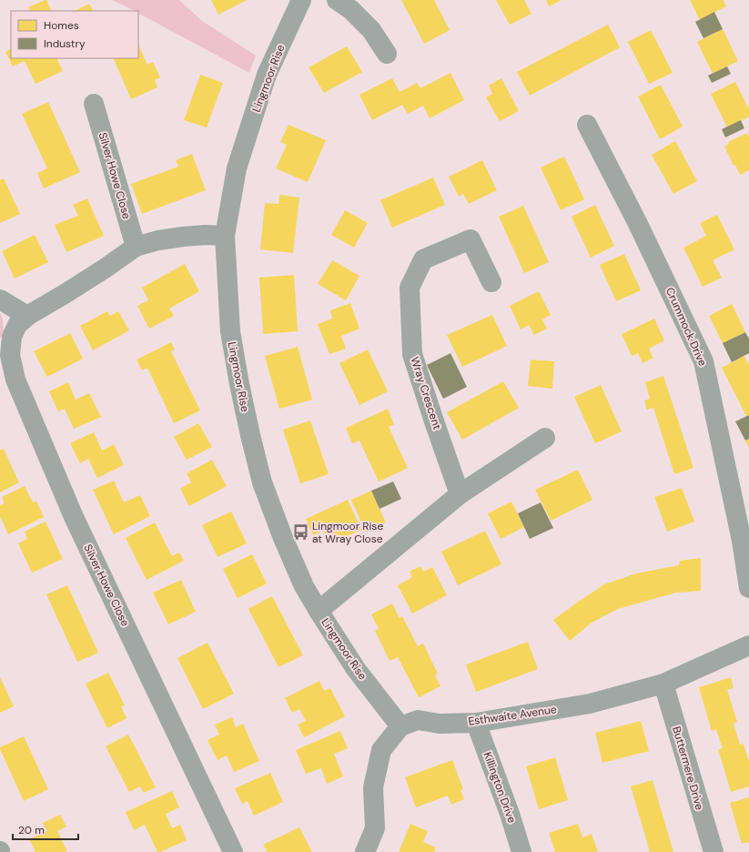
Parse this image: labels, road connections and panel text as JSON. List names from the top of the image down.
{
  "streets": {
    "street": [
      "Lingmoor Rise",
      "Silver Howe Close",
      "Crummock Drive",
      "Wray Crescent",
      "Esthwaite Avenue",
      "Buttermere Drive",
      "Killington Drive"
    ]
  },
  "crossings": [
    ["Lingmoor Rise", "Silver Howe Close"],
    ["Lingmoor Rise", "Esthwaite Avenue"],
    ["Esthwaite Avenue", "Buttermere Drive"],
    ["Esthwaite Avenue", "Killington Drive"]
  ],
  "places": {
    "bus stop": ["Lingmoor Rise at Wray Close"]
  },
  "legend": ["Homes", "Industry"],
  "scale_bar": "20 m"
}
